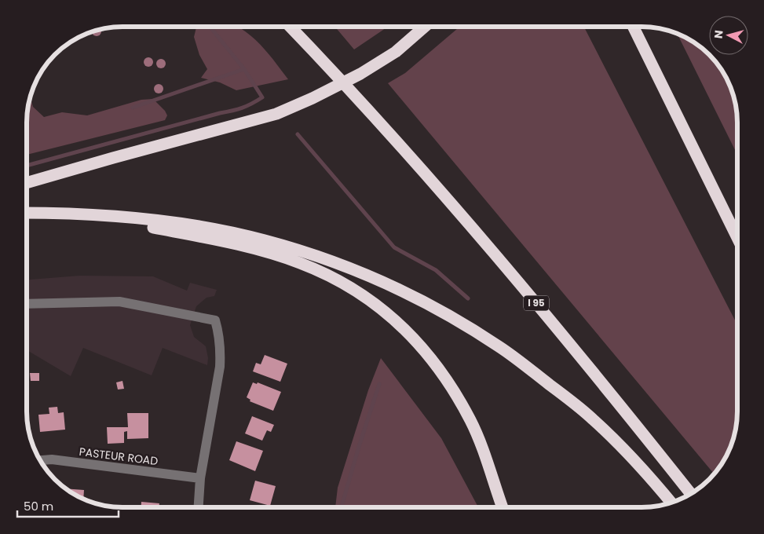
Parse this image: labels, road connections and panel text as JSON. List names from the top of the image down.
{
  "streets": {
    "highway": ["I 95"],
    "street": ["PASTEUR ROAD"]
  },
  "scale_bar": "50 m",
  "north": "left"
}
